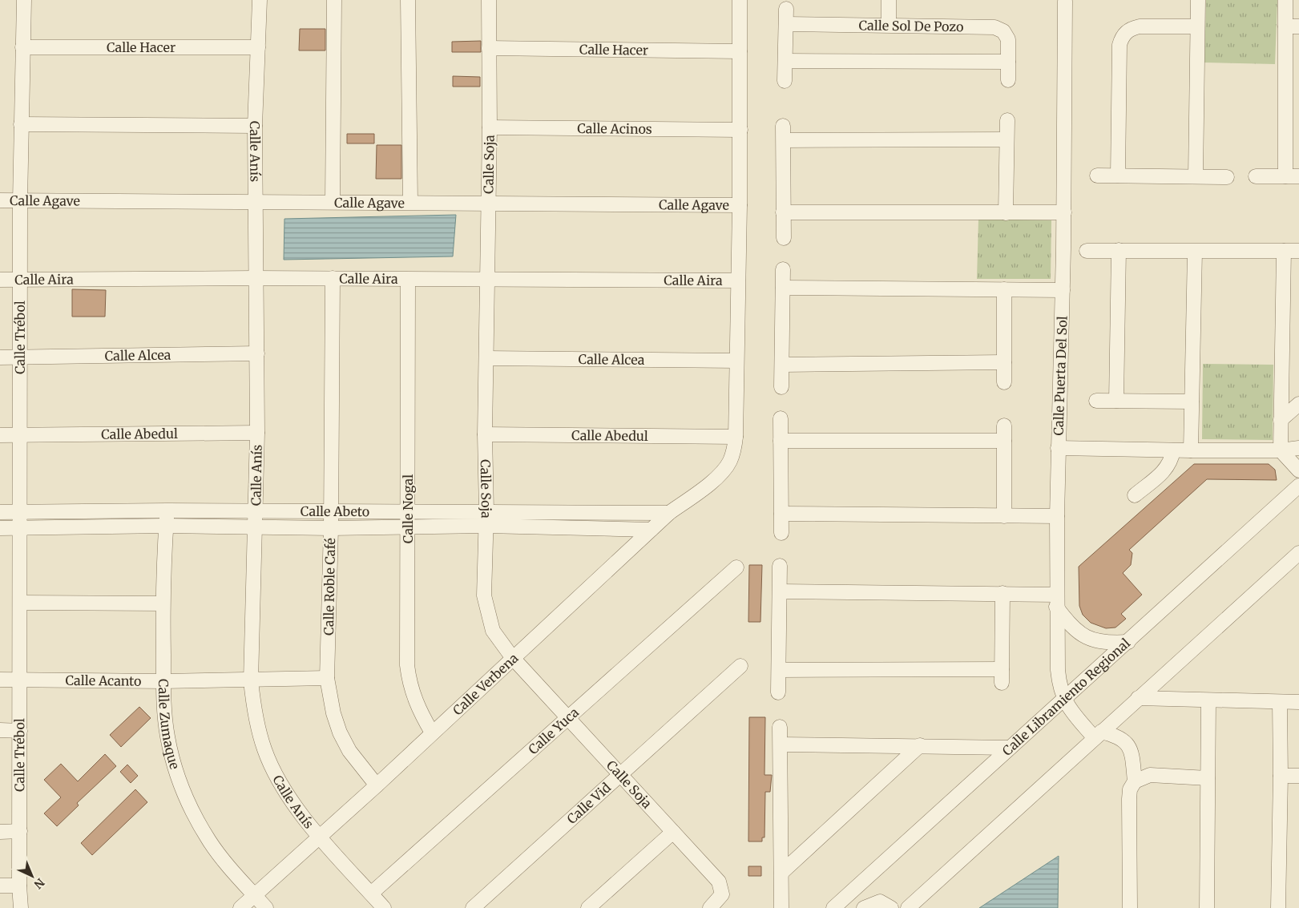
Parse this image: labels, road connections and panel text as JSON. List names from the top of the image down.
{
  "streets": {
    "street": [
      "Calle Sol De Pozo",
      "Calle Hacer",
      "Calle Acinos",
      "Calle Anís",
      "Calle Soja",
      "Calle Agave",
      "Calle Aira",
      "Calle Trébol",
      "Calle Alcea",
      "Calle Puerta Del Sol",
      "Calle Abedul",
      "Calle Nogal",
      "Calle Abeto",
      "Calle Roble Café",
      "Calle Acanto",
      "Calle Verbena",
      "Calle Libramiento Regional",
      "Calle Zumaque",
      "Calle Yuca",
      "Calle Vid"
    ]
  },
  "crossings": [
    ["Calle Hacer", "Calle Anís"],
    ["Calle Hacer", "Calle Soja"],
    ["Calle Hacer", "Calle Trébol"],
    ["Calle Acinos", "Calle Soja"],
    ["Calle Anís", "Calle Agave"],
    ["Calle Anís", "Calle Aira"],
    ["Calle Anís", "Calle Alcea"],
    ["Calle Anís", "Calle Abedul"],
    ["Calle Anís", "Calle Abeto"],
    ["Calle Anís", "Calle Acanto"],
    ["Calle Anís", "Calle Verbena"],
    ["Calle Anís", "Calle Yuca"],
    ["Calle Soja", "Calle Agave"],
    ["Calle Soja", "Calle Aira"],
    ["Calle Soja", "Calle Alcea"],
    ["Calle Soja", "Calle Abedul"],
    ["Calle Soja", "Calle Abeto"],
    ["Calle Soja", "Calle Verbena"],
    ["Calle Soja", "Calle Yuca"],
    ["Calle Soja", "Calle Vid"],
    ["Calle Agave", "Calle Trébol"],
    ["Calle Aira", "Calle Trébol"],
    ["Calle Aira", "Calle Nogal"],
    ["Calle Aira", "Calle Roble Café"],
    ["Calle Trébol", "Calle Alcea"],
    ["Calle Trébol", "Calle Abedul"],
    ["Calle Trébol", "Calle Abeto"],
    ["Calle Trébol", "Calle Acanto"],
    ["Calle Puerta Del Sol", "Calle Libramiento Regional"],
    ["Calle Abedul", "Calle Verbena"],
    ["Calle Nogal", "Calle Abeto"],
    ["Calle Nogal", "Calle Verbena"],
    ["Calle Abeto", "Calle Roble Café"],
    ["Calle Abeto", "Calle Verbena"],
    ["Calle Abeto", "Calle Zumaque"],
    ["Calle Roble Café", "Calle Acanto"],
    ["Calle Roble Café", "Calle Verbena"],
    ["Calle Acanto", "Calle Zumaque"],
    ["Calle Verbena", "Calle Zumaque"]
  ],
  "north": "bottom right"
}
